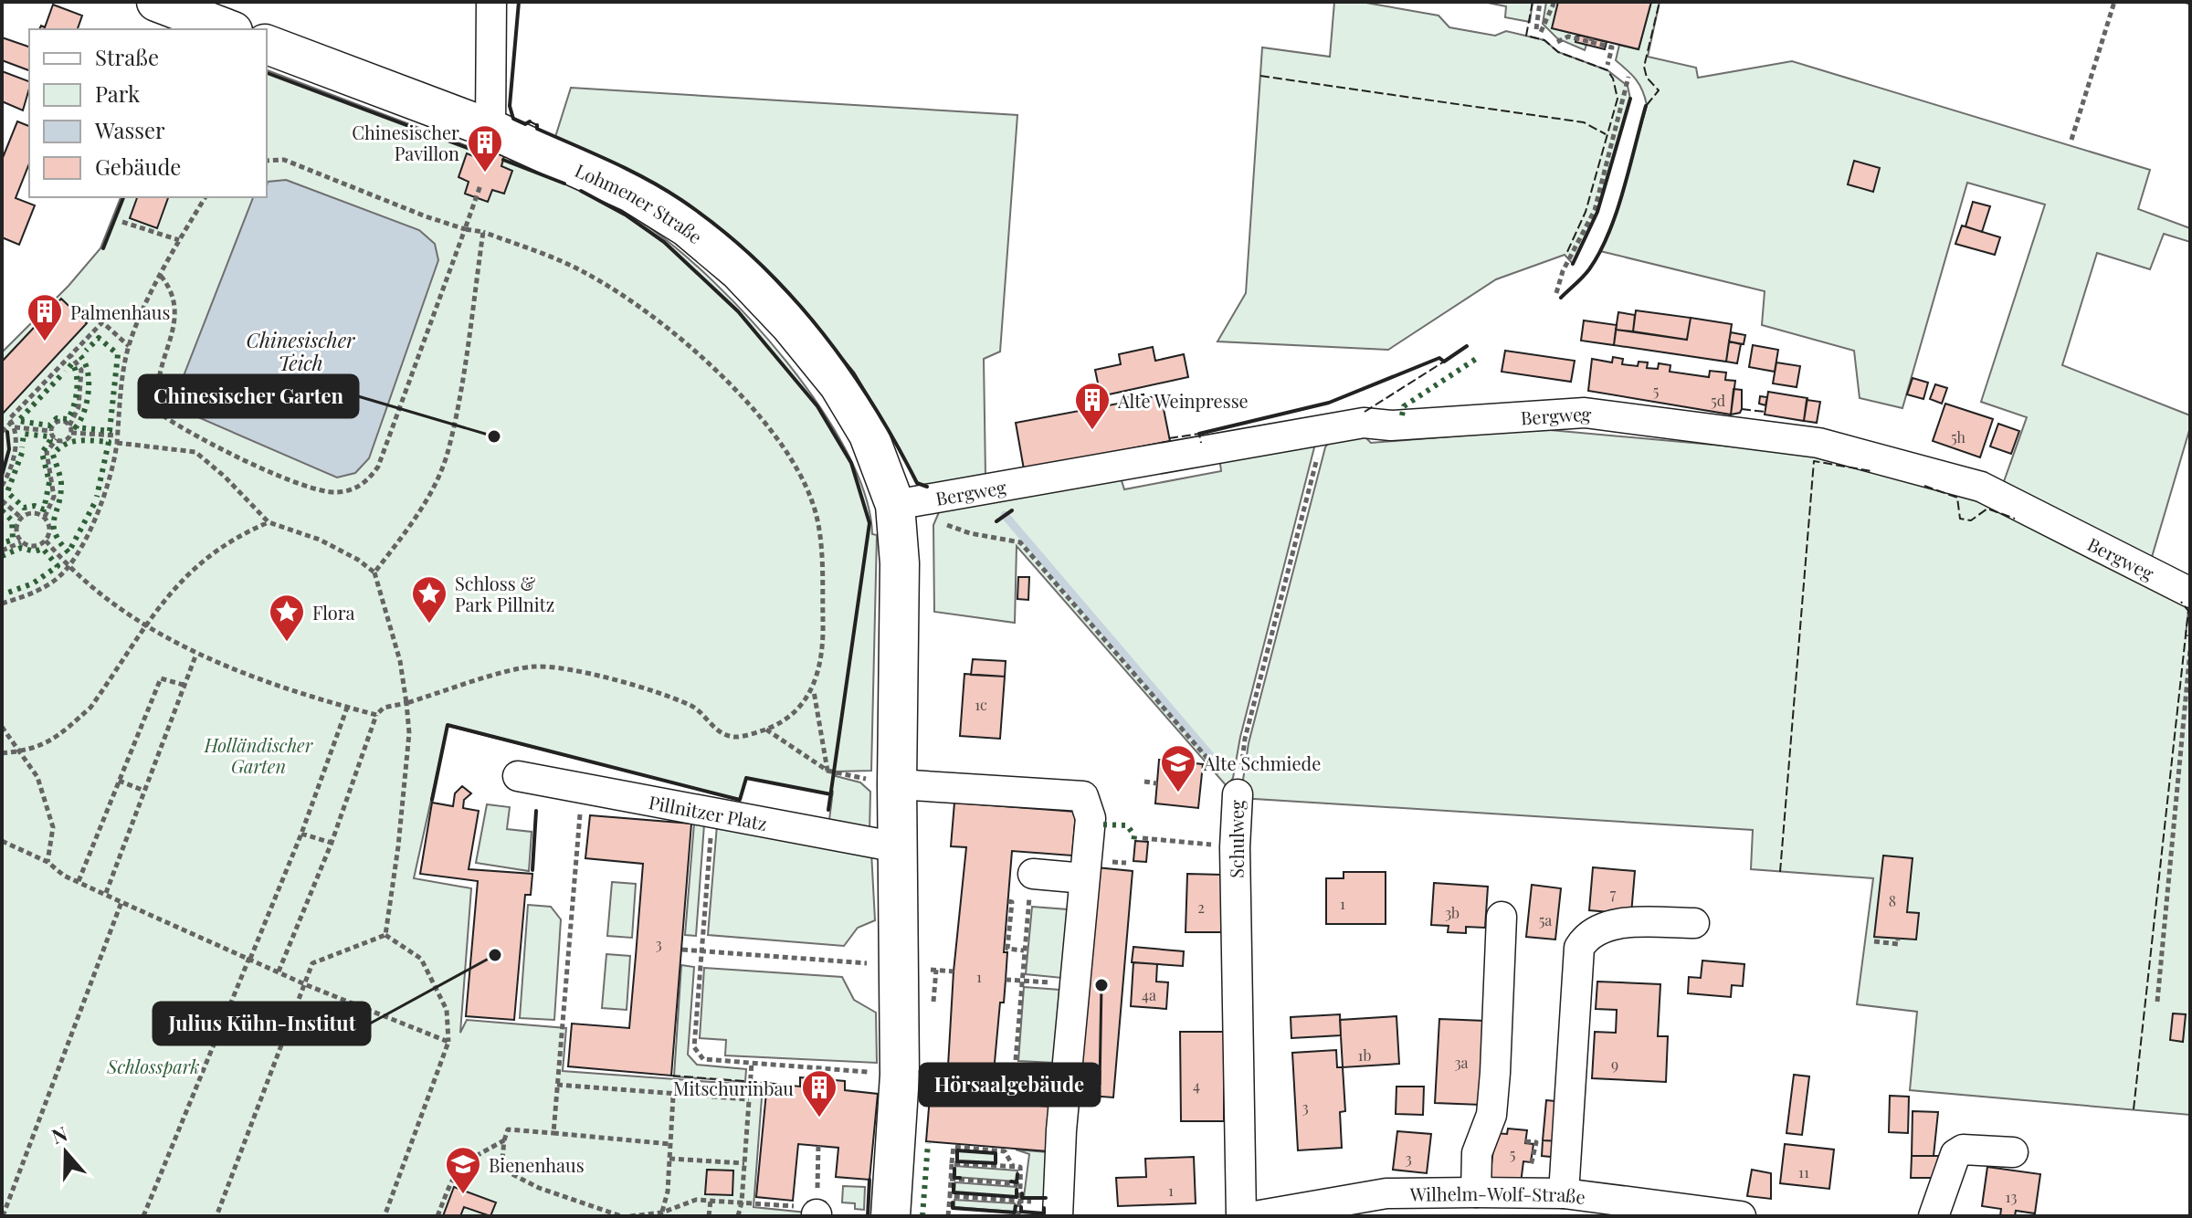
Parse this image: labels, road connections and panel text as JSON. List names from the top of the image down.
{
  "streets": {
    "main road": ["Lohmener Straße"],
    "street": [
      "Bergweg",
      "Pillnitzer Platz",
      "Schulweg",
      "Wilhelm-Wolf-Straße"
    ]
  },
  "crossings": [
    ["Lohmener Straße", "Bergweg"]
  ],
  "water": ["Chinesischer Teich"],
  "parks": ["Holländischer Garten", "Schlosspark"],
  "places": {
    "building": [
      "Chinesischer Pavillon",
      "Palmenhaus",
      "Alte Weinpresse",
      "Mitschurinbau"
    ],
    "other": ["Chinesischer Garten", "Julius Kühn-Institut", "Hörsaalgebäude"],
    "place": ["Schloss & Park Pillnitz", "Flora"],
    "school or university": ["Alte Schmiede", "Bienenhaus"]
  },
  "house_numbers": [
    "5",
    "5d",
    "5h",
    "1c",
    "7",
    "8",
    "1",
    "2",
    "3b",
    "5a",
    "3",
    "1",
    "4a",
    "1b",
    "3a",
    "9",
    "4",
    "3",
    "5",
    "3",
    "11",
    "1",
    "13"
  ],
  "legend": [
    "Straße",
    "Park",
    "Wasser",
    "Gebäude"
  ],
  "north": "top"
}
